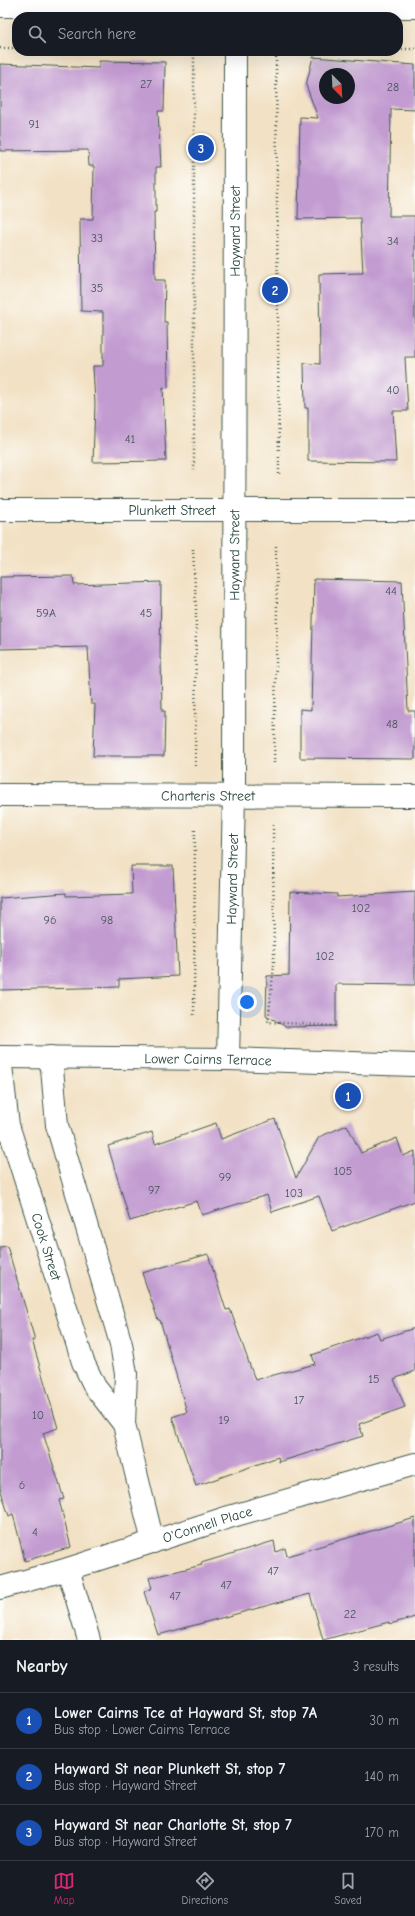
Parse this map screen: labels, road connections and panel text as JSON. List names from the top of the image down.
{
  "streets": {
    "street": [
      "Hayward Street",
      "Plunkett Street",
      "Charteris Street",
      "Lower Cairns Terrace",
      "Cook Street",
      "O'Connell Place"
    ]
  },
  "crossings": [
    ["Hayward Street", "Plunkett Street"],
    ["Hayward Street", "Charteris Street"],
    ["Hayward Street", "Lower Cairns Terrace"],
    ["Lower Cairns Terrace", "Cook Street"],
    ["Cook Street", "O'Connell Place"]
  ],
  "house_numbers": [
    "27",
    "28",
    "91",
    "33",
    "34",
    "35",
    "40",
    "41",
    "44",
    "59A",
    "45",
    "48",
    "102",
    "96",
    "98",
    "102",
    "105",
    "99",
    "97",
    "103",
    "15",
    "17",
    "10",
    "19",
    "6",
    "4",
    "47",
    "47",
    "47",
    "22"
  ],
  "north": "bottom right",
  "page": {
    "search": "Search here",
    "pins": ["3", "2", "1"],
    "heading": ["Nearby", "3 results"],
    "list": [
      {
        "mark": "1",
        "name": "Lower Cairns Tce at Hayward St, stop 7A",
        "note": "Bus stop · Lower Cairns Terrace",
        "value": "30 m"
      },
      {
        "mark": "2",
        "name": "Hayward St near Plunkett St, stop 7",
        "note": "Bus stop · Hayward Street",
        "value": "140 m"
      },
      {
        "mark": "3",
        "name": "Hayward St near Charlotte St, stop 7",
        "note": "Bus stop · Hayward Street",
        "value": "170 m"
      }
    ],
    "nav": ["Map", "Directions", "Saved"]
  }
}
